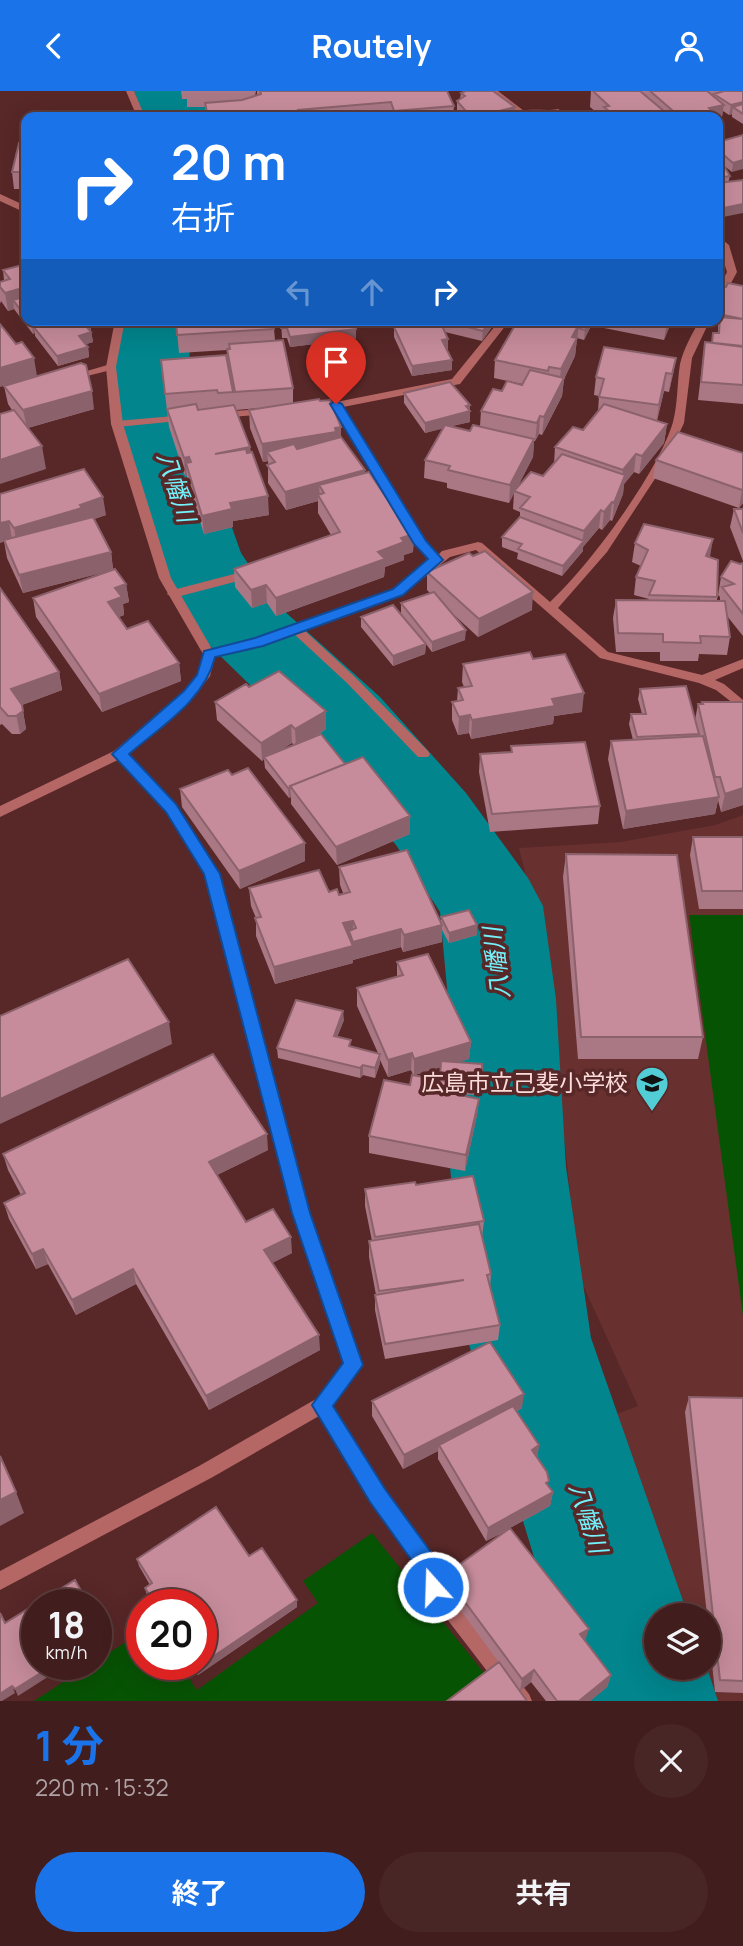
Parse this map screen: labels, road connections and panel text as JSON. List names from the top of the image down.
{
  "water": ["八幡川"],
  "places": {
    "school or university": ["広島市立己斐小学校"]
  },
  "page": {
    "header": "Routely",
    "turn": ["20 m", "右折"],
    "speed": "18 km/h",
    "limit": "20",
    "heading": ["1 分", "220 m · 15:32"],
    "buttons": ["終了", "共有"]
  }
}
